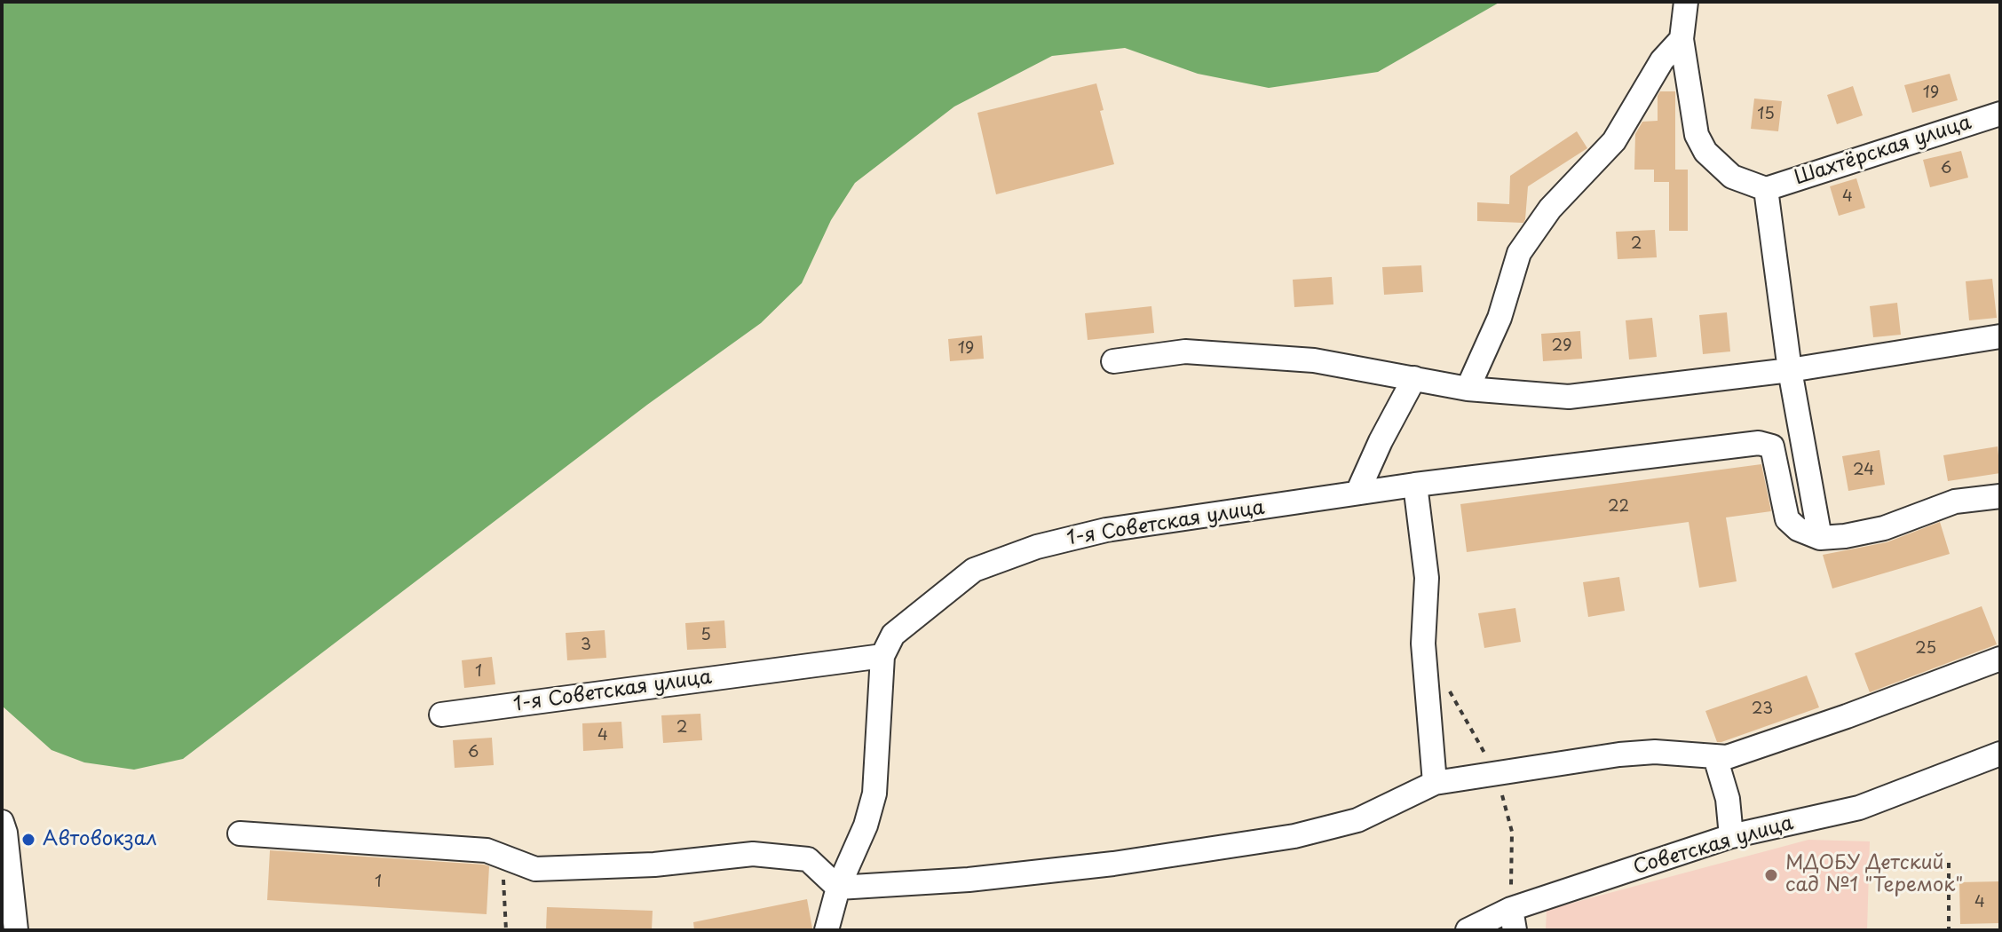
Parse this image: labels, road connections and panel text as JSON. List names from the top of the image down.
{
  "streets": {
    "street": ["Шахтёрская улица", "1-я Советская улица", "Советская улица"]
  },
  "places": ["Автовокзал", "МДОБУ Детский сад №1 \"Теремок\""],
  "house_numbers": [
    "19",
    "15",
    "6",
    "4",
    "2",
    "29",
    "19",
    "24",
    "22",
    "5",
    "3",
    "25",
    "1",
    "23",
    "2",
    "4",
    "6",
    "1",
    "4"
  ]
}
